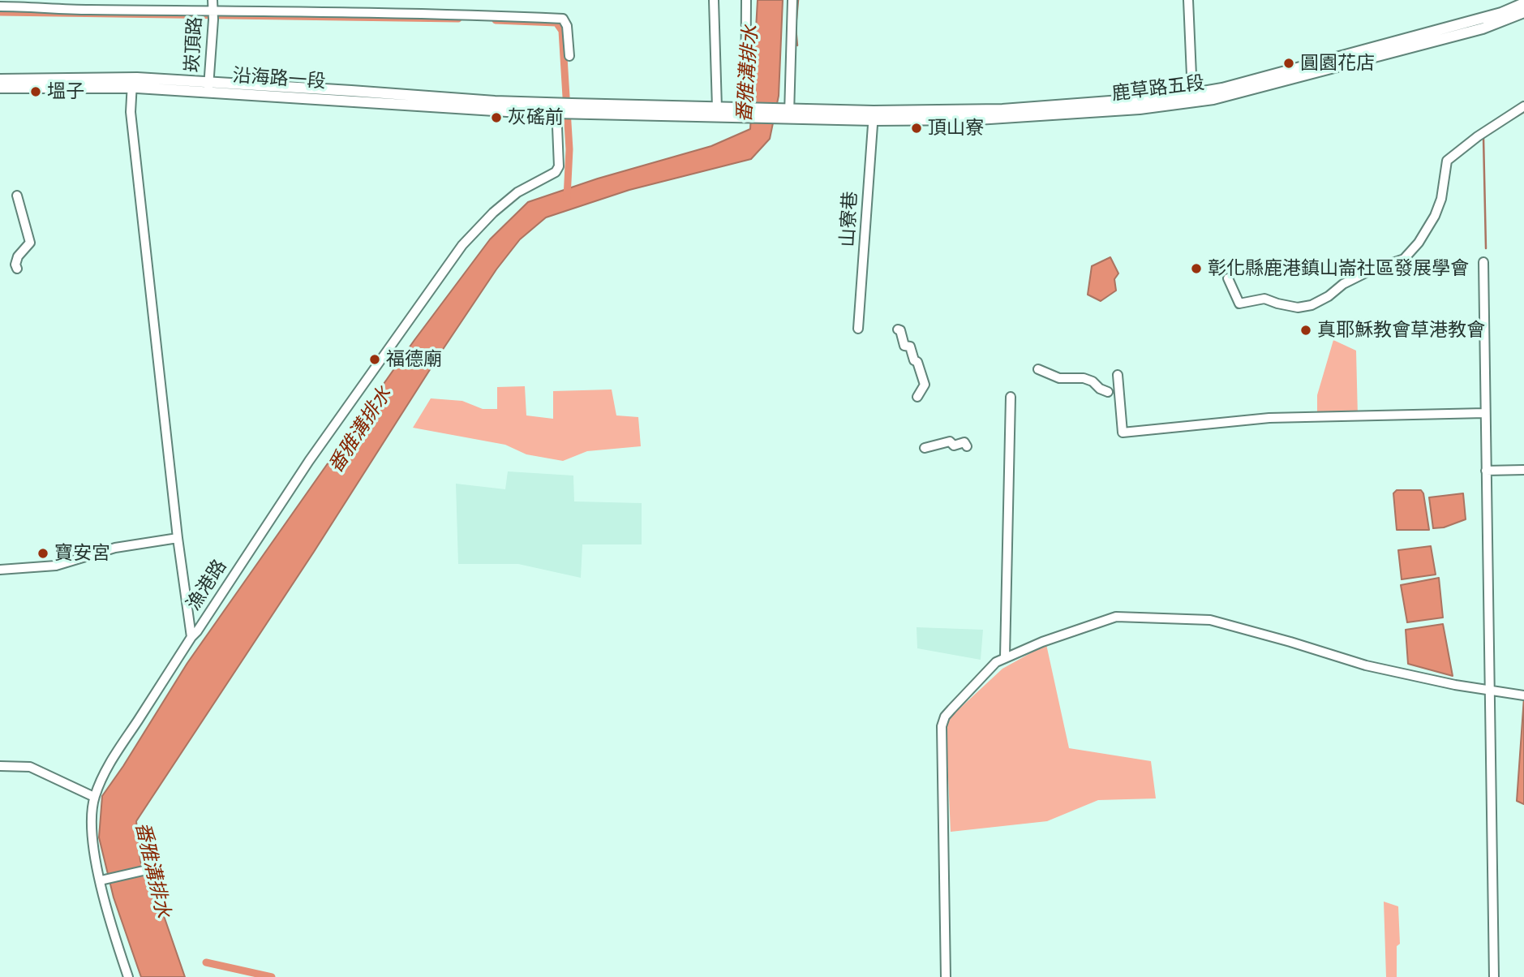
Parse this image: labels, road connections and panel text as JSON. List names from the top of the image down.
{
  "streets": {
    "main road": ["沿海路一段", "鹿草路五段"],
    "street": ["崁頂路", "山寮巷", "漁港路"]
  },
  "crossings": [
    ["崁頂路", "沿海路一段"],
    ["沿海路一段", "漁港路"],
    ["鹿草路五段", "山寮巷"]
  ],
  "water": ["番雅溝排水"],
  "places": [
    "圓園花店",
    "塭子",
    "灰磘前",
    "頂山寮",
    "彰化縣鹿港鎮山崙社區發展學會",
    "真耶穌教會草港教會",
    "福德廟",
    "寶安宮"
  ]
}
